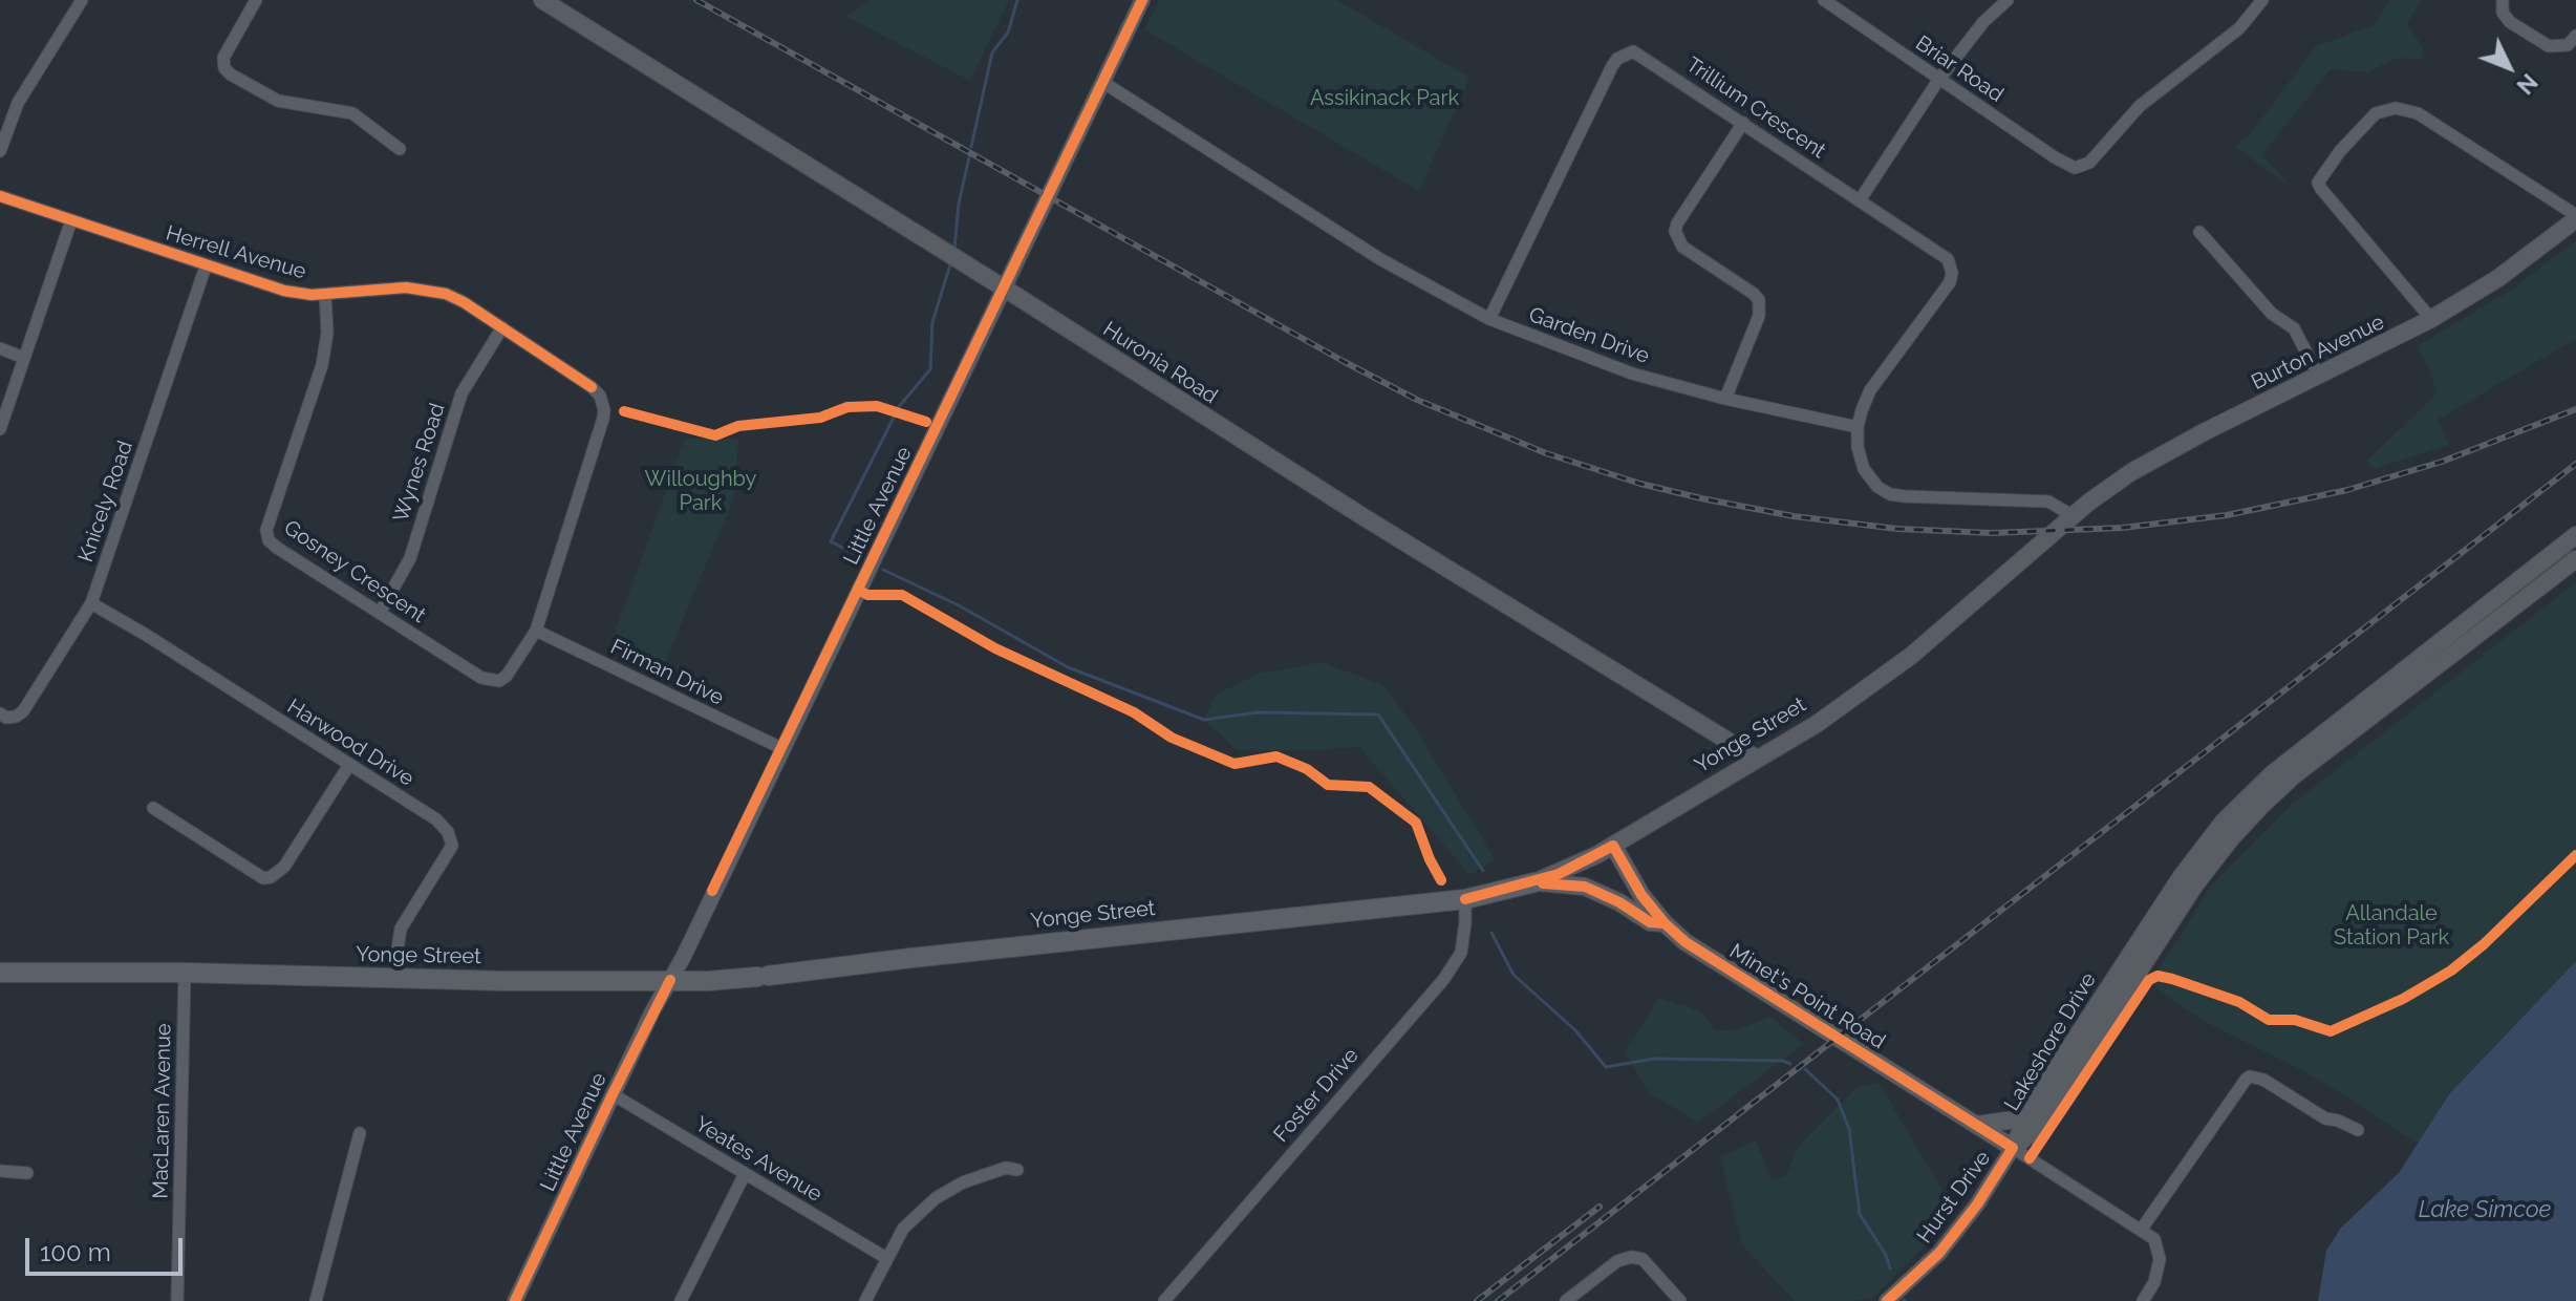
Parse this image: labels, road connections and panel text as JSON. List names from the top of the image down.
{
  "streets": {
    "main road": [
      "Burton Avenue",
      "Huronia Road",
      "Yonge Street",
      "Minet's Point Road",
      "Lakeshore Drive"
    ],
    "street": [
      "Briar Road",
      "Trillium Crescent",
      "Herrell Avenue",
      "Garden Drive",
      "Wynes Road",
      "Knicely Road",
      "Little Avenue",
      "Gosney Crescent",
      "Firman Drive",
      "Harwood Drive",
      "Foster Drive",
      "MacLaren Avenue",
      "Yeates Avenue",
      "Hurst Drive"
    ]
  },
  "crossings": [
    ["Trillium Crescent", "Garden Drive"],
    ["Herrell Avenue", "Wynes Road"],
    ["Herrell Avenue", "Knicely Road"],
    ["Herrell Avenue", "Gosney Crescent"],
    ["Herrell Avenue", "Firman Drive"],
    ["Garden Drive", "Little Avenue"],
    ["Burton Avenue", "Yonge Street"],
    ["Huronia Road", "Little Avenue"],
    ["Huronia Road", "Yonge Street"],
    ["Wynes Road", "Gosney Crescent"],
    ["Knicely Road", "Harwood Drive"],
    ["Little Avenue", "Firman Drive"],
    ["Little Avenue", "Yonge Street"],
    ["Little Avenue", "Yeates Avenue"],
    ["Gosney Crescent", "Firman Drive"],
    ["Yonge Street", "Harwood Drive"],
    ["Yonge Street", "Minet's Point Road"],
    ["Yonge Street", "Foster Drive"],
    ["Yonge Street", "MacLaren Avenue"],
    ["Minet's Point Road", "Lakeshore Drive"],
    ["Minet's Point Road", "Hurst Drive"],
    ["Lakeshore Drive", "Hurst Drive"]
  ],
  "water": ["Lake Simcoe"],
  "parks": ["Assikinack Park", "Willoughby Park", "Allandale Station Park"],
  "scale_bar": "100 m",
  "north": "bottom right"
}
